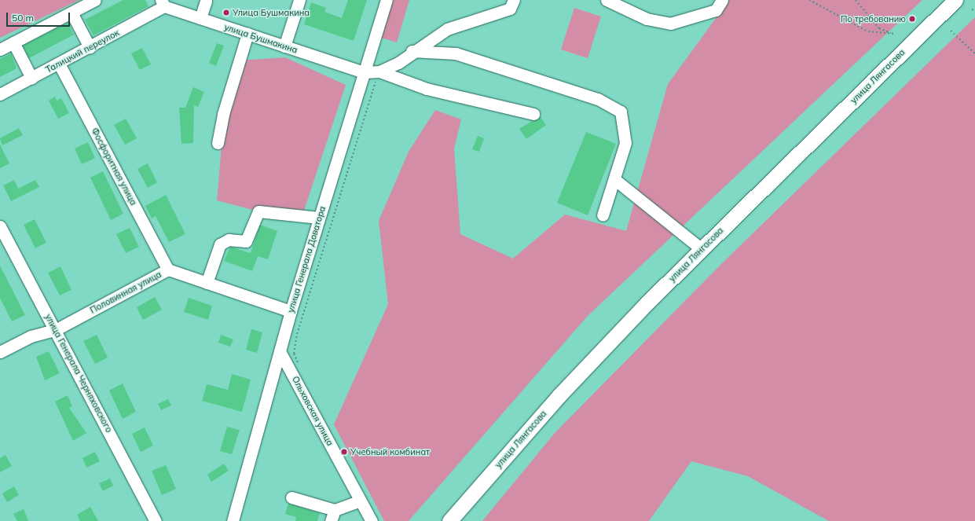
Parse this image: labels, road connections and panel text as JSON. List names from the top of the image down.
{
  "streets": {
    "main road": ["улица Лянгасова"],
    "street": [
      "улица Бушмакина",
      "Талицкий переулок",
      "Фосфоритная улица",
      "улица Генерала Доватора",
      "Половинная улица",
      "улица Генерала Черняховского",
      "Ольховская улица"
    ]
  },
  "crossings": [
    ["улица Бушмакина", "Талицкий переулок"],
    ["улица Бушмакина", "улица Генерала Доватора"],
    ["Талицкий переулок", "Фосфоритная улица"],
    ["Фосфоритная улица", "Половинная улица"],
    ["улица Генерала Доватора", "Половинная улица"],
    ["улица Генерала Доватора", "Ольховская улица"],
    ["Половинная улица", "улица Генерала Черняховского"]
  ],
  "places": ["Улица Бушмакина", "По требованию", "Учебный комбинат"],
  "scale_bar": "50 m"
}
